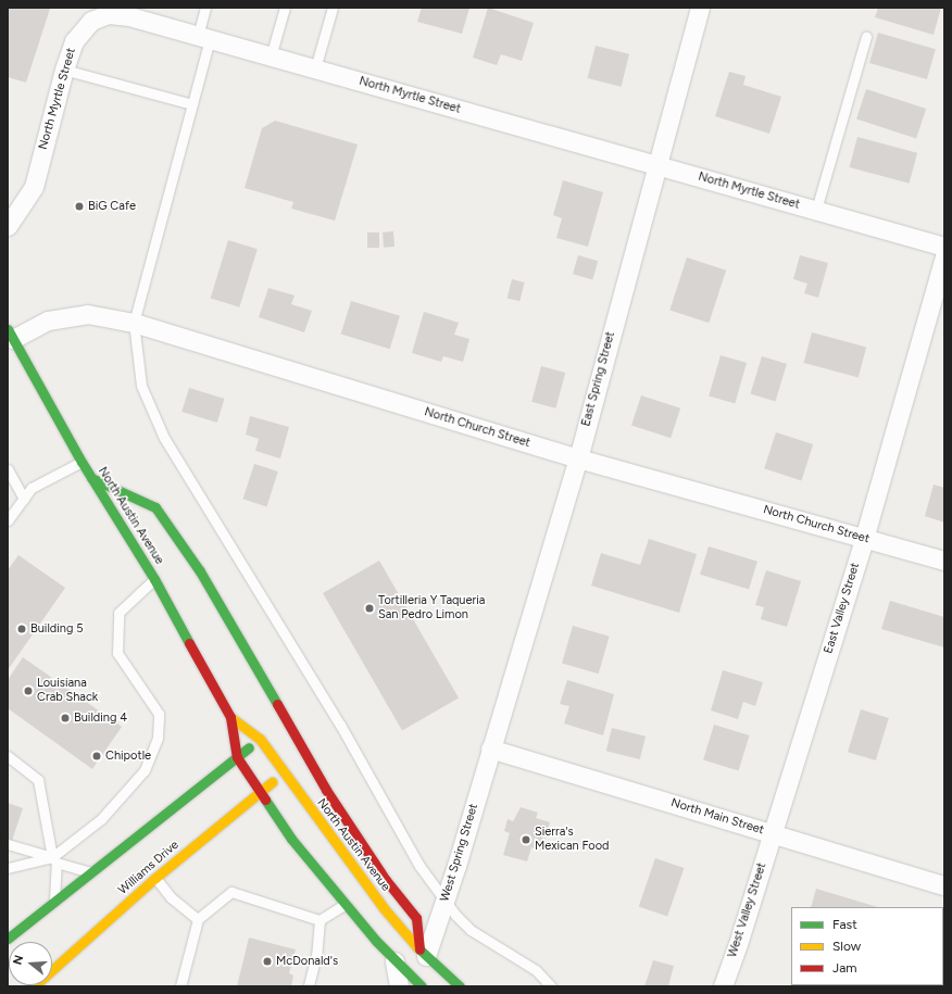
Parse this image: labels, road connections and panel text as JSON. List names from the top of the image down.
{
  "streets": {
    "main road": ["North Austin Avenue", "Williams Drive"],
    "street": [
      "North Myrtle Street",
      "East Spring Street",
      "North Church Street",
      "East Valley Street",
      "North Main Street",
      "West Spring Street",
      "West Valley Street"
    ]
  },
  "crossings": [
    ["North Myrtle Street", "East Spring Street"],
    ["East Spring Street", "North Church Street"],
    ["East Spring Street", "North Main Street"],
    ["East Spring Street", "West Spring Street"],
    ["North Church Street", "North Austin Avenue"],
    ["North Church Street", "East Valley Street"],
    ["North Austin Avenue", "West Spring Street"],
    ["North Austin Avenue", "Williams Drive"],
    ["East Valley Street", "North Main Street"],
    ["East Valley Street", "West Valley Street"],
    ["North Main Street", "West Spring Street"],
    ["North Main Street", "West Valley Street"]
  ],
  "places": [
    "BiG Cafe",
    "Tortilleria Y Taqueria San Pedro Limon",
    "Building 5",
    "Louisiana Crab Shack",
    "Building 4",
    "Chipotle",
    "Sierra's Mexican Food",
    "McDonald's"
  ],
  "legend": ["Fast", "Slow", "Jam"],
  "north": "left"
}
